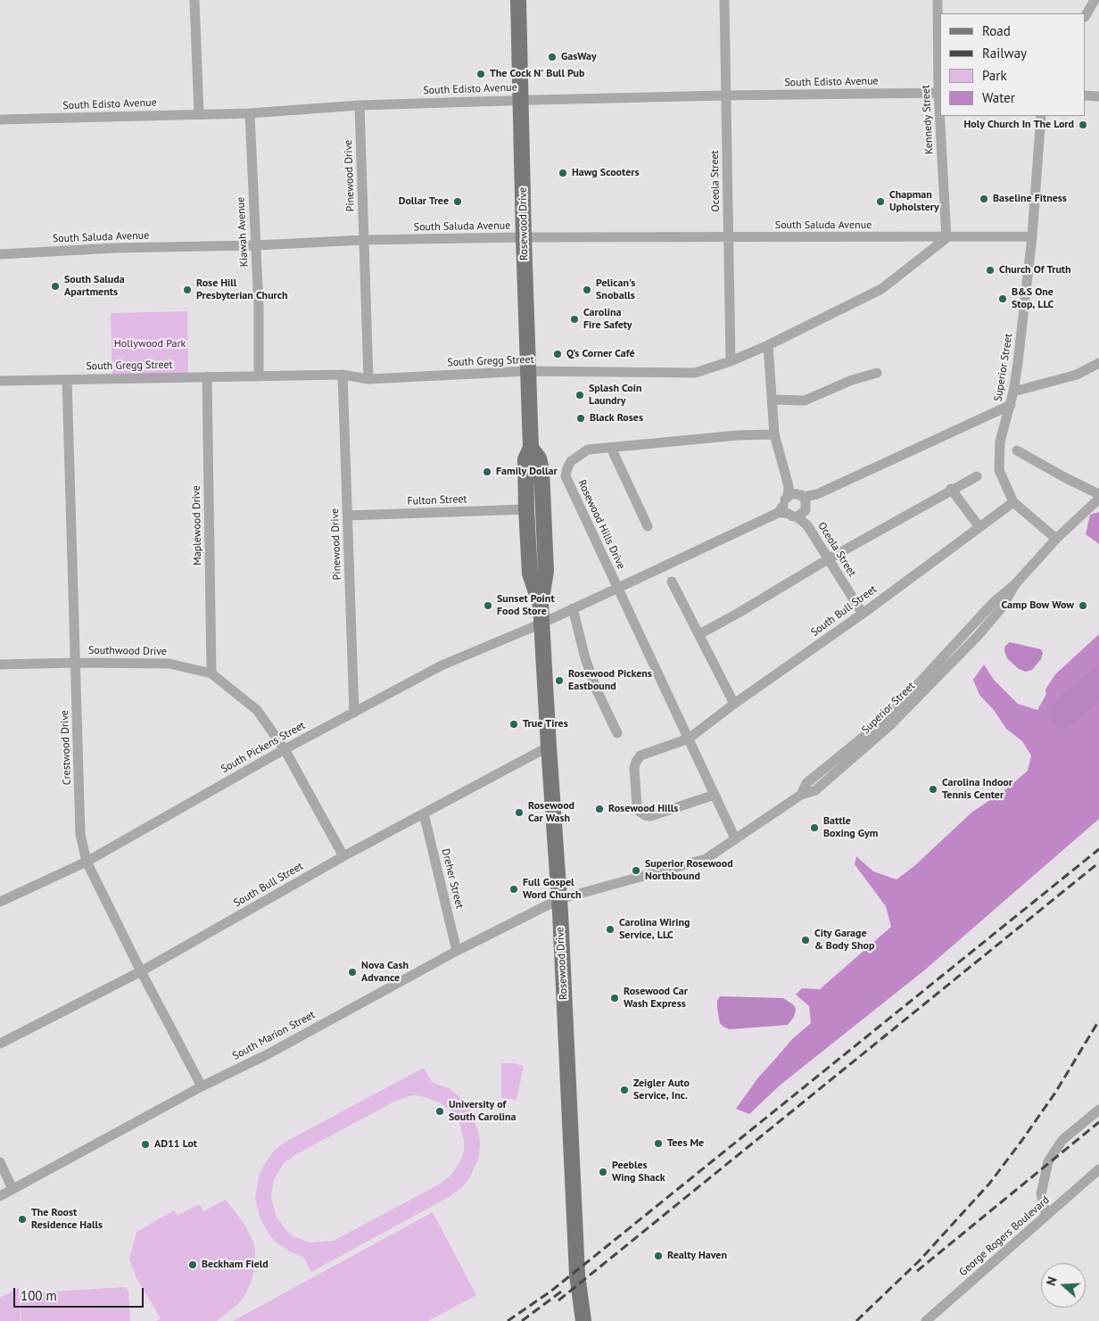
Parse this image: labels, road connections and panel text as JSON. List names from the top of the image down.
{
  "streets": {
    "main road": ["Rosewood Drive"],
    "street": [
      "South Edisto Avenue",
      "Kennedy Street",
      "Pinewood Drive",
      "Oceola Street",
      "South Saluda Avenue",
      "Kiawah Avenue",
      "South Gregg Street",
      "Superior Street",
      "Fulton Street",
      "Rosewood Hills Drive",
      "Maplewood Drive",
      "South Bull Street",
      "Southwood Drive",
      "Crestwood Drive",
      "South Pickens Street",
      "Dreher Street",
      "South Marion Street",
      "George Rogers Boulevard"
    ]
  },
  "crossings": [
    ["South Edisto Avenue", "Kennedy Street"],
    ["South Edisto Avenue", "Pinewood Drive"],
    ["South Edisto Avenue", "Oceola Street"],
    ["South Edisto Avenue", "Rosewood Drive"],
    ["South Edisto Avenue", "Kiawah Avenue"],
    ["Kennedy Street", "South Saluda Avenue"],
    ["Kennedy Street", "South Gregg Street"],
    ["Pinewood Drive", "South Saluda Avenue"],
    ["Pinewood Drive", "South Gregg Street"],
    ["Pinewood Drive", "Fulton Street"],
    ["Pinewood Drive", "South Pickens Street"],
    ["Oceola Street", "South Saluda Avenue"],
    ["Oceola Street", "South Gregg Street"],
    ["Oceola Street", "Rosewood Hills Drive"],
    ["Oceola Street", "South Bull Street"],
    ["Rosewood Drive", "South Saluda Avenue"],
    ["Rosewood Drive", "South Gregg Street"],
    ["Rosewood Drive", "Superior Street"],
    ["Rosewood Drive", "Fulton Street"],
    ["Rosewood Drive", "South Bull Street"],
    ["Rosewood Drive", "South Pickens Street"],
    ["Rosewood Drive", "South Marion Street"],
    ["South Saluda Avenue", "Kiawah Avenue"],
    ["South Saluda Avenue", "South Gregg Street"],
    ["South Saluda Avenue", "Superior Street"],
    ["Kiawah Avenue", "South Gregg Street"],
    ["South Gregg Street", "Maplewood Drive"],
    ["South Gregg Street", "Crestwood Drive"],
    ["Superior Street", "Rosewood Hills Drive"],
    ["Superior Street", "South Bull Street"],
    ["Superior Street", "South Marion Street"],
    ["Rosewood Hills Drive", "South Bull Street"],
    ["Maplewood Drive", "Southwood Drive"],
    ["South Bull Street", "Southwood Drive"],
    ["South Bull Street", "Crestwood Drive"],
    ["South Bull Street", "Dreher Street"],
    ["Southwood Drive", "Crestwood Drive"],
    ["Southwood Drive", "South Pickens Street"],
    ["Crestwood Drive", "South Pickens Street"],
    ["Crestwood Drive", "South Marion Street"],
    ["Dreher Street", "South Marion Street"]
  ],
  "parks": ["Hollywood Park"],
  "places": [
    "GasWay",
    "The Cock N' Bull Pub",
    "Holy Church In The Lord",
    "Hawg Scooters",
    "Baseline Fitness",
    "Dollar Tree",
    "Chapman Upholstery",
    "Church Of Truth",
    "South Saluda Apartments",
    "Rose Hill Presbyterian Church",
    "Pelican's Snoballs",
    "B&S One Stop, LLC",
    "Carolina Fire Safety",
    "Q’s Corner Café",
    "Splash Coin Laundry",
    "Black Roses",
    "Family Dollar",
    "Sunset Point Food Store",
    "Camp Bow Wow",
    "Rosewood Pickens Eastbound",
    "True Tires",
    "Carolina Indoor Tennis Center",
    "Rosewood Hills",
    "Rosewood Car Wash",
    "Battle Boxing Gym",
    "Superior Rosewood Northbound",
    "Full Gospel Word Church",
    "Carolina Wiring Service, LLC",
    "City Garage & Body Shop",
    "Nova Cash Advance",
    "Rosewood Car Wash Express",
    "Zeigler Auto Service, Inc.",
    "University of South Carolina",
    "Tees Me",
    "AD11 Lot",
    "Peebles Wing Shack",
    "The Roost Residence Halls",
    "Realty Haven",
    "Beckham Field"
  ],
  "legend": [
    "Road",
    "Railway",
    "Park",
    "Water"
  ],
  "scale_bar": "100 m",
  "north": "left"
}
